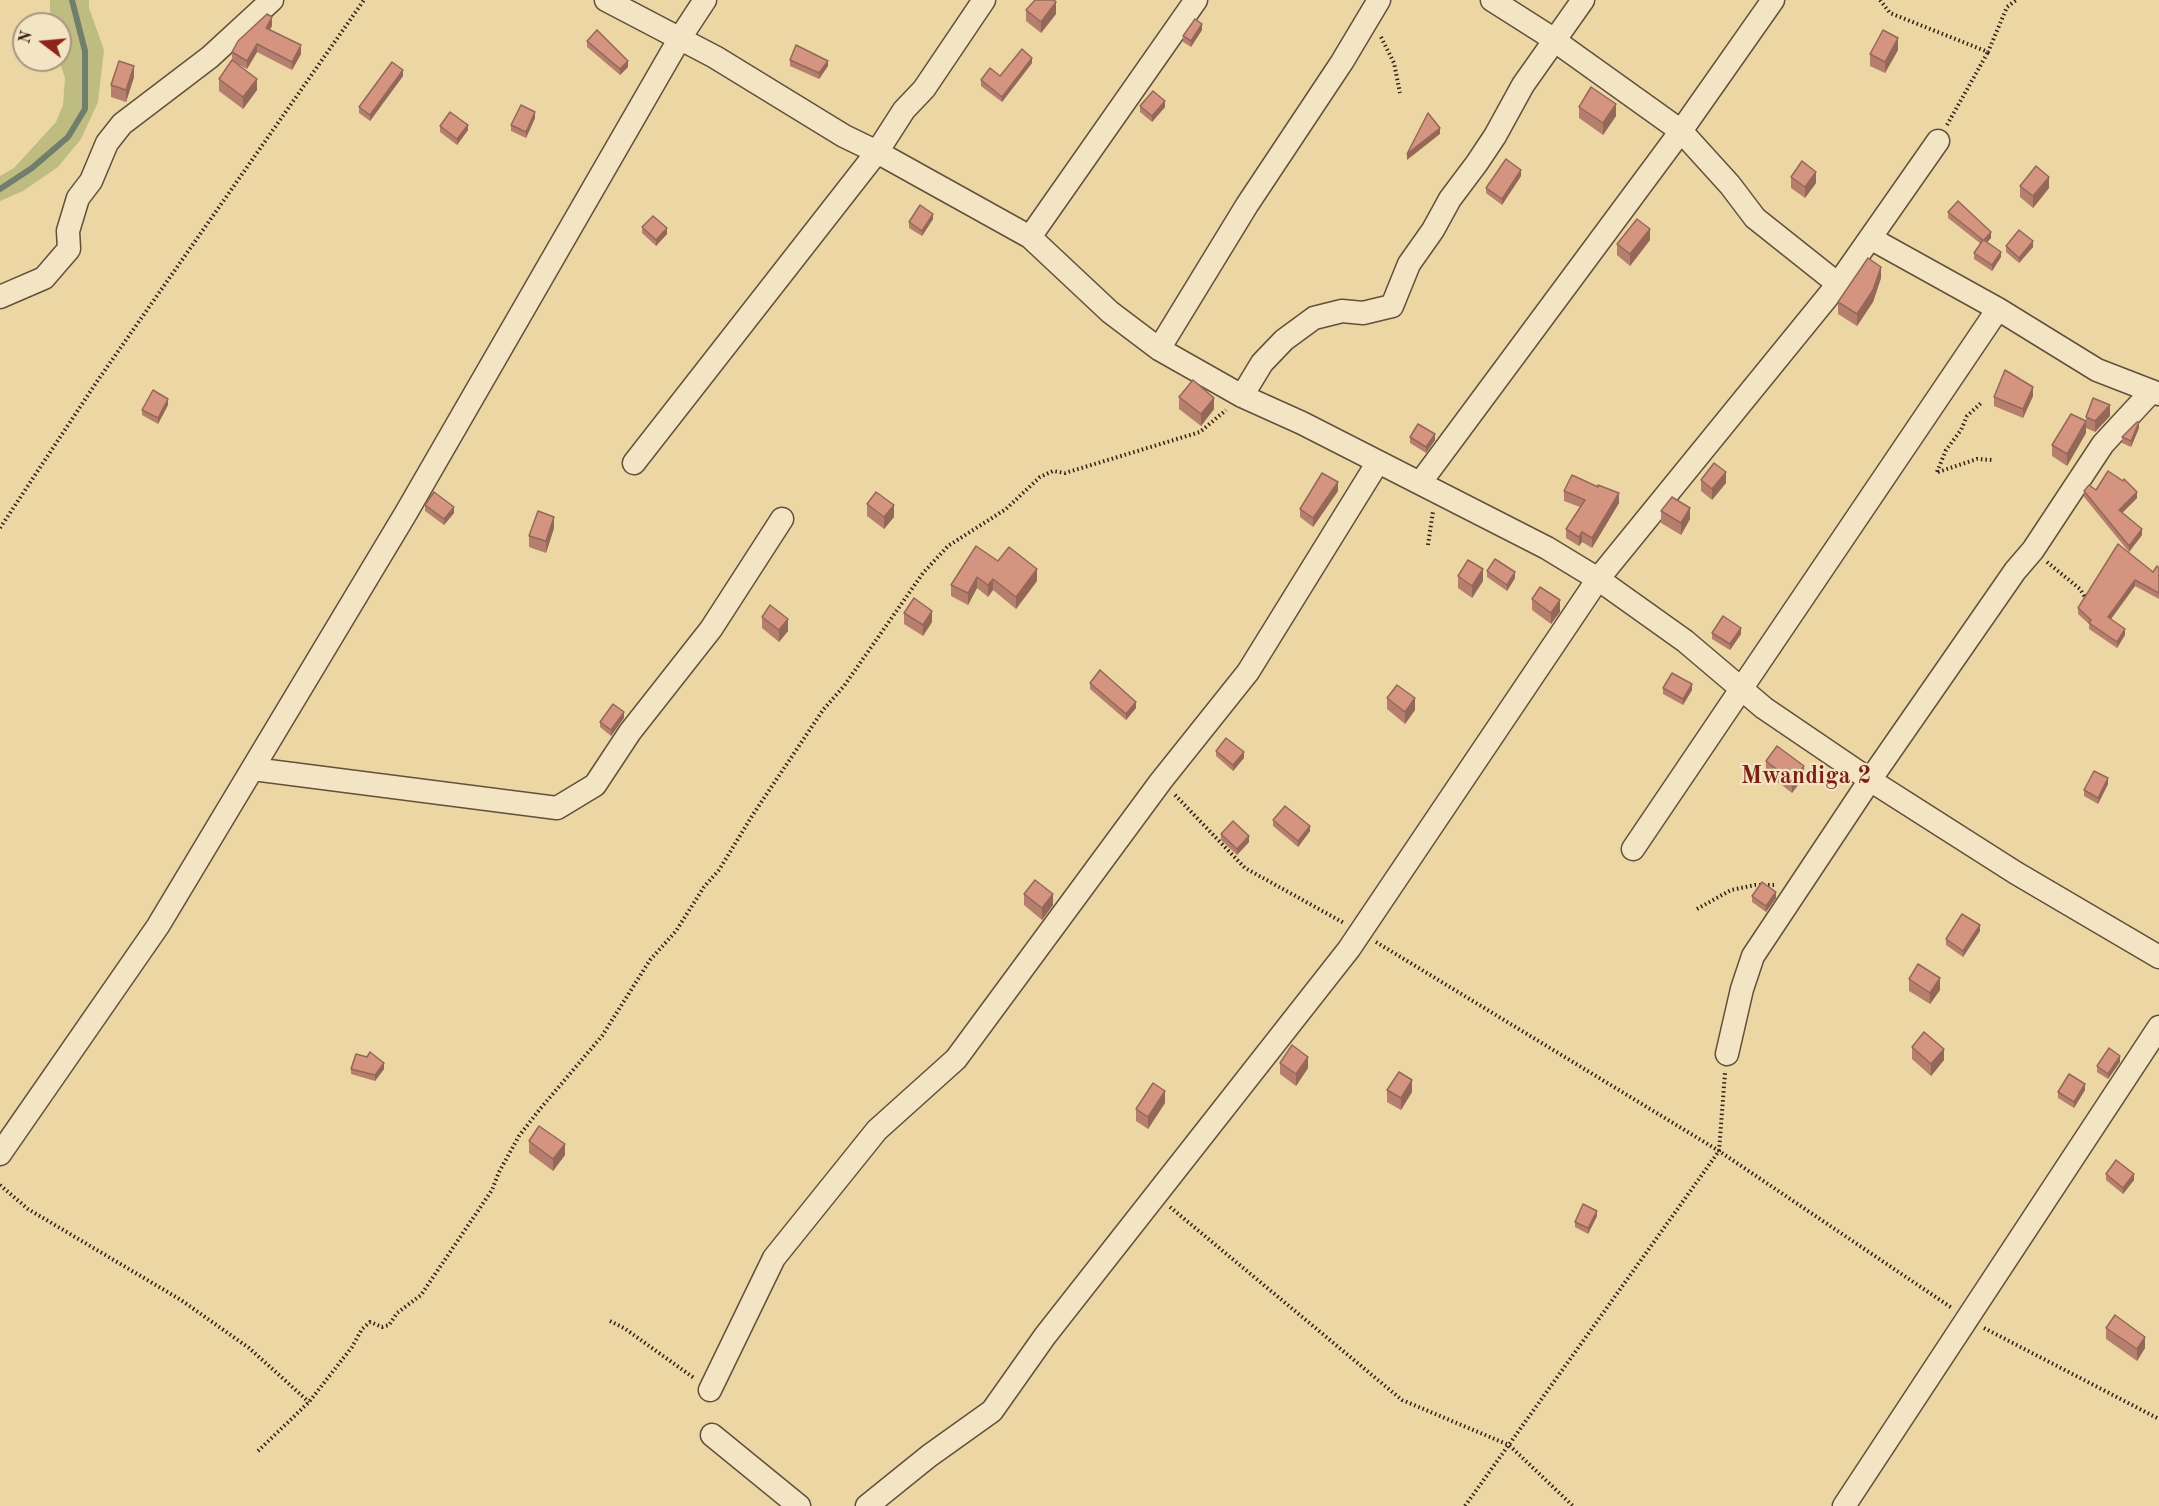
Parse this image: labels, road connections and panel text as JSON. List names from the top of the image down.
{
  "districts": ["Mwandiga 2"],
  "north": "left"
}
